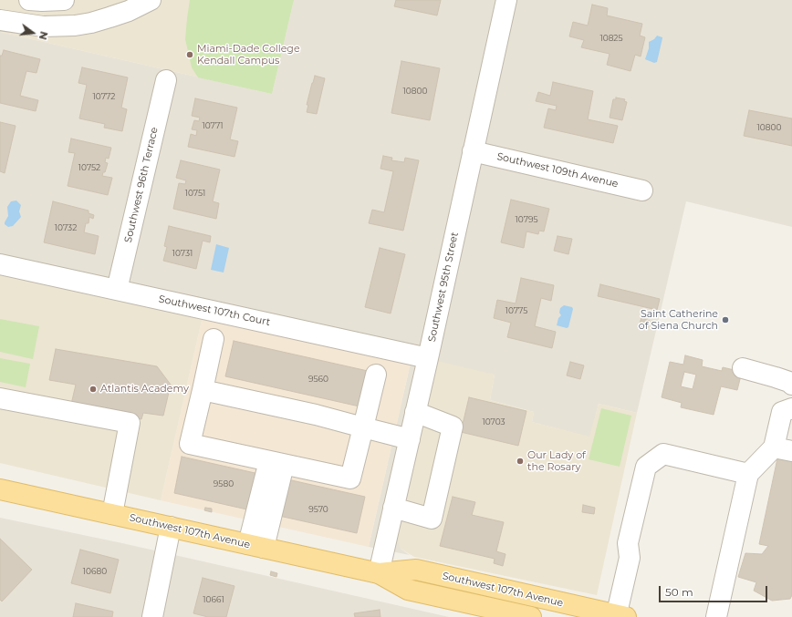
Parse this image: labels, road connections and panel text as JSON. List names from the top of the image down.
{
  "streets": {
    "main road": ["Southwest 107th Avenue"],
    "street": [
      "Southwest 109th Avenue",
      "Southwest 96th Terrace",
      "Southwest 95th Street",
      "Southwest 107th Court"
    ]
  },
  "crossings": [
    ["Southwest 109th Avenue", "Southwest 95th Street"],
    ["Southwest 96th Terrace", "Southwest 107th Court"],
    ["Southwest 95th Street", "Southwest 107th Court"],
    ["Southwest 95th Street", "Southwest 107th Avenue"]
  ],
  "places": [
    "Miami-Dade College Kendall Campus",
    "Saint Catherine of Siena Church",
    "Atlantis Academy",
    "Our Lady of the Rosary"
  ],
  "house_numbers": [
    "10825",
    "10800",
    "10772",
    "10771",
    "10800",
    "10752",
    "10751",
    "10795",
    "10732",
    "10731",
    "10775",
    "9560",
    "10703",
    "9580",
    "9570",
    "10680",
    "10661"
  ],
  "scale_bar": "50 m",
  "north": "right"
}
